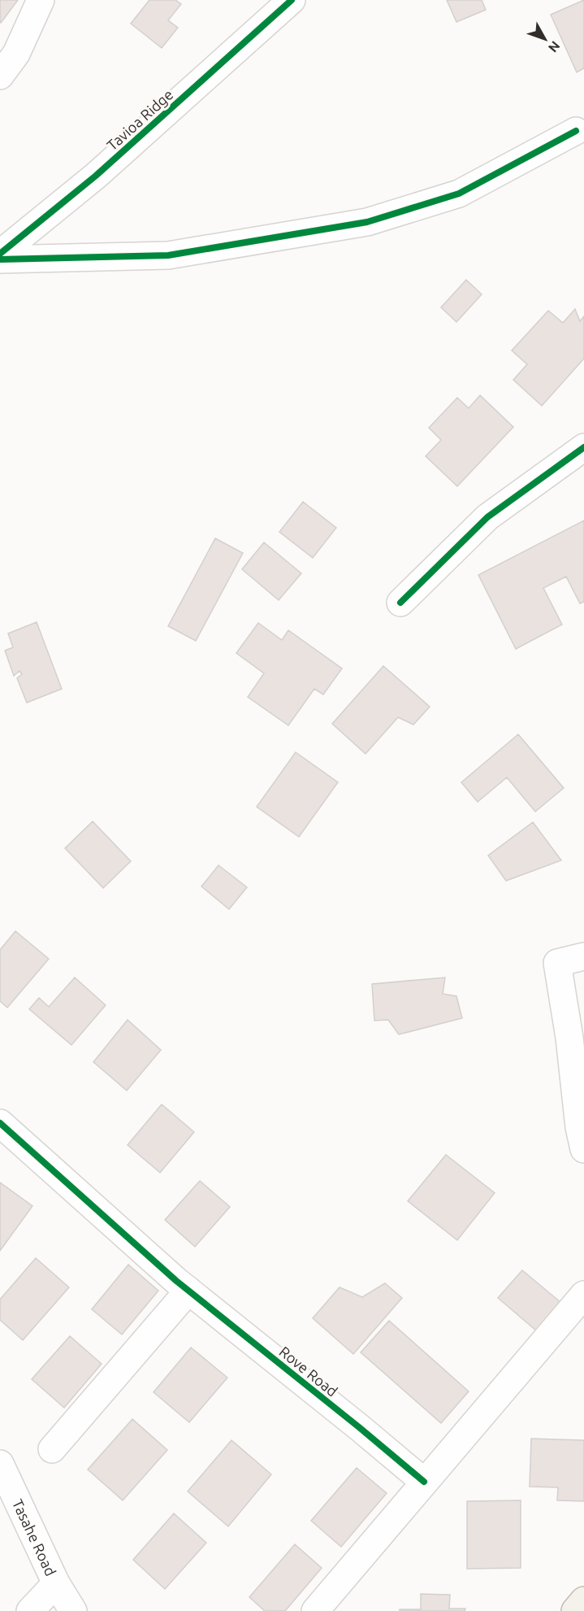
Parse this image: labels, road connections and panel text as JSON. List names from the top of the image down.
{
  "streets": {
    "street": ["Tavioa Ridge", "Rove Road", "Tasahe Road"]
  },
  "north": "bottom right"
}
